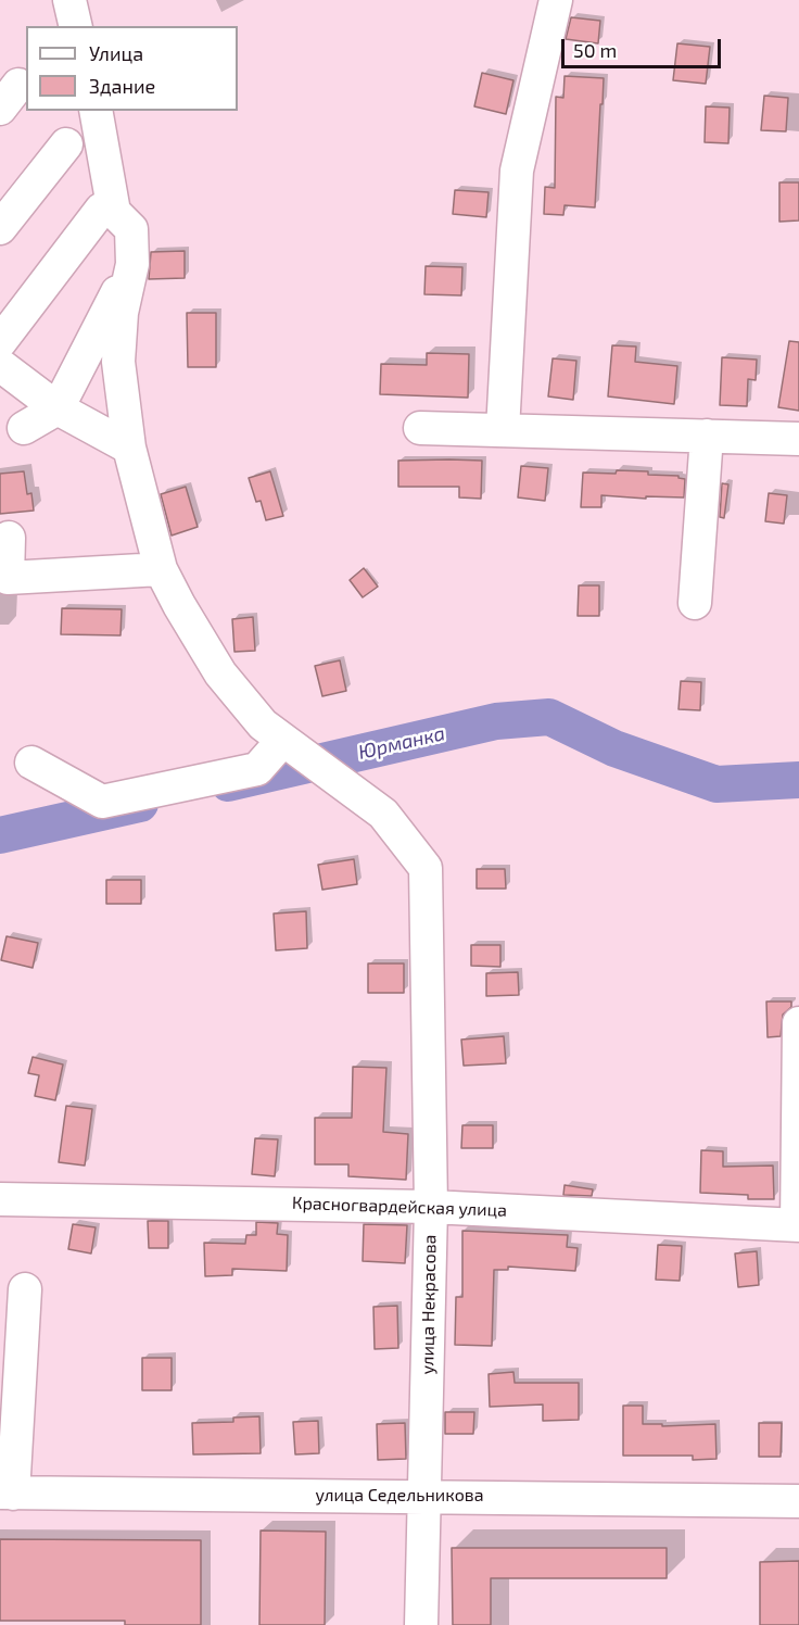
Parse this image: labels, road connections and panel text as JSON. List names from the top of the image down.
{
  "streets": {
    "street": ["Красногвардейская улица", "улица Некрасова", "улица Седельникова"]
  },
  "crossings": [
    ["Красногвардейская улица", "улица Некрасова"],
    ["улица Некрасова", "улица Седельникова"]
  ],
  "water": ["Юрманка"],
  "legend": ["Улица", "Здание"],
  "scale_bar": "50 m"
}
